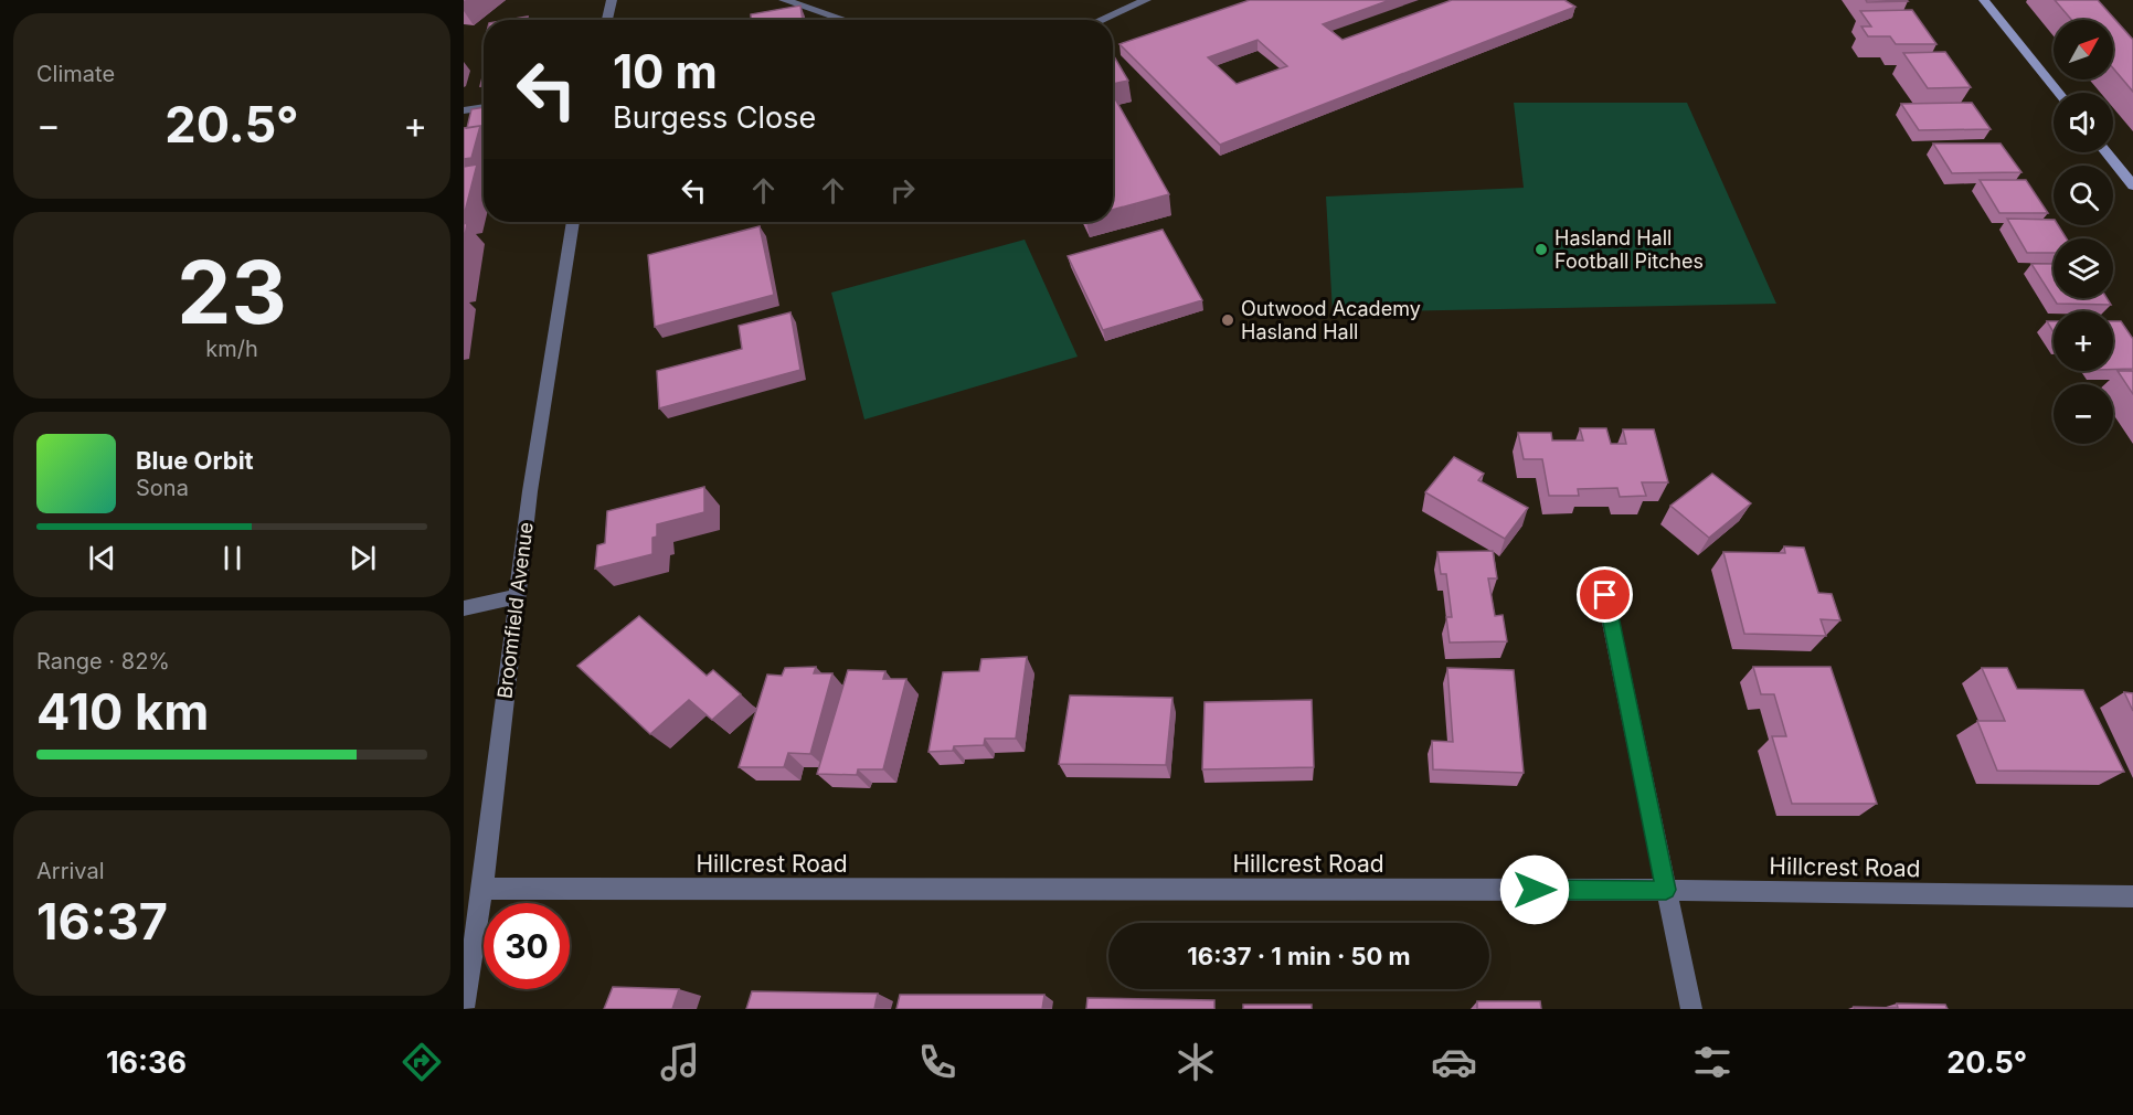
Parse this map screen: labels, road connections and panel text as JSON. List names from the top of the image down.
{
  "streets": {
    "street": ["Broomfield Avenue", "Hillcrest Road"]
  },
  "crossings": [
    ["Broomfield Avenue", "Hillcrest Road"]
  ],
  "places": ["Hasland Hall Football Pitches", "Outwood Academy Hasland Hall"],
  "north": "top right",
  "page": {
    "tile": [
      "Climate",
      ["23", "km/h"],
      ["Range · 82%", "410 km"],
      ["Arrival", "16:37"]
    ],
    "map_buttons": ["+", "−"],
    "turn": ["10 m", "Burgess Close"],
    "heat": ["−", "20.5°", "+"],
    "song": ["Blue Orbit", "Sona"],
    "limit": "30",
    "trip": "16:37 · 1 min · 50 m",
    "tabs": ["16:36", "20.5°"]
  }
}
